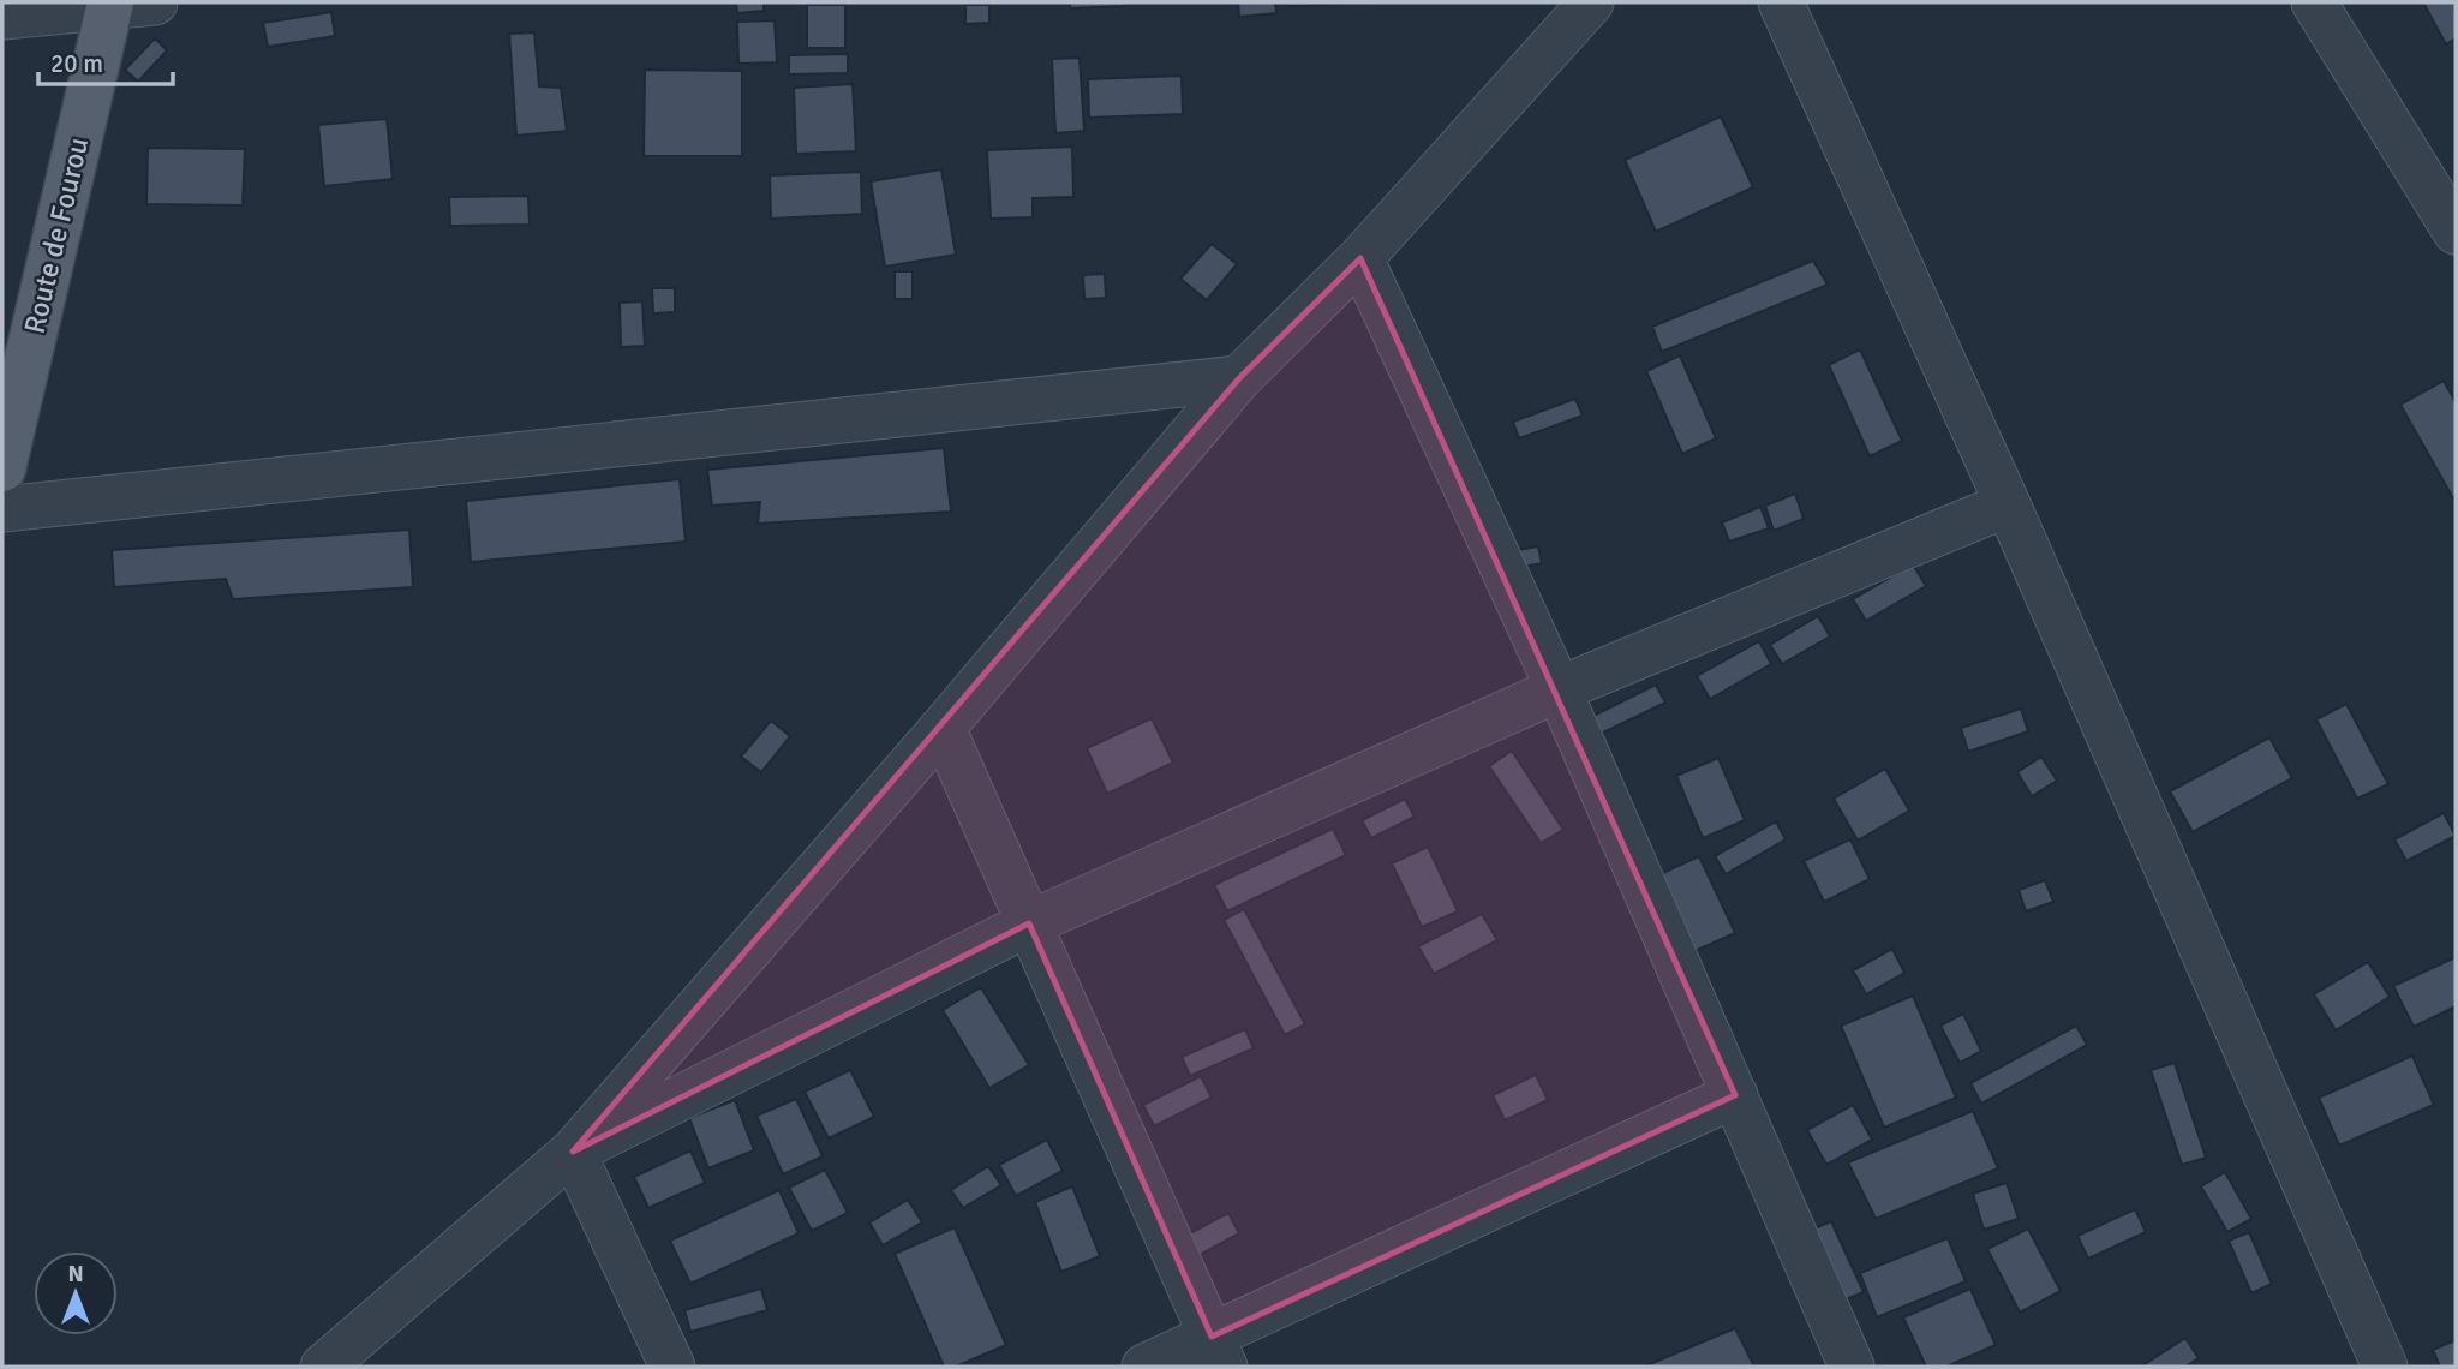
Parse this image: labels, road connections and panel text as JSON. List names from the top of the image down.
{
  "streets": {
    "main road": ["Route de Fourou"]
  },
  "scale_bar": "20 m",
  "north": "top"
}
